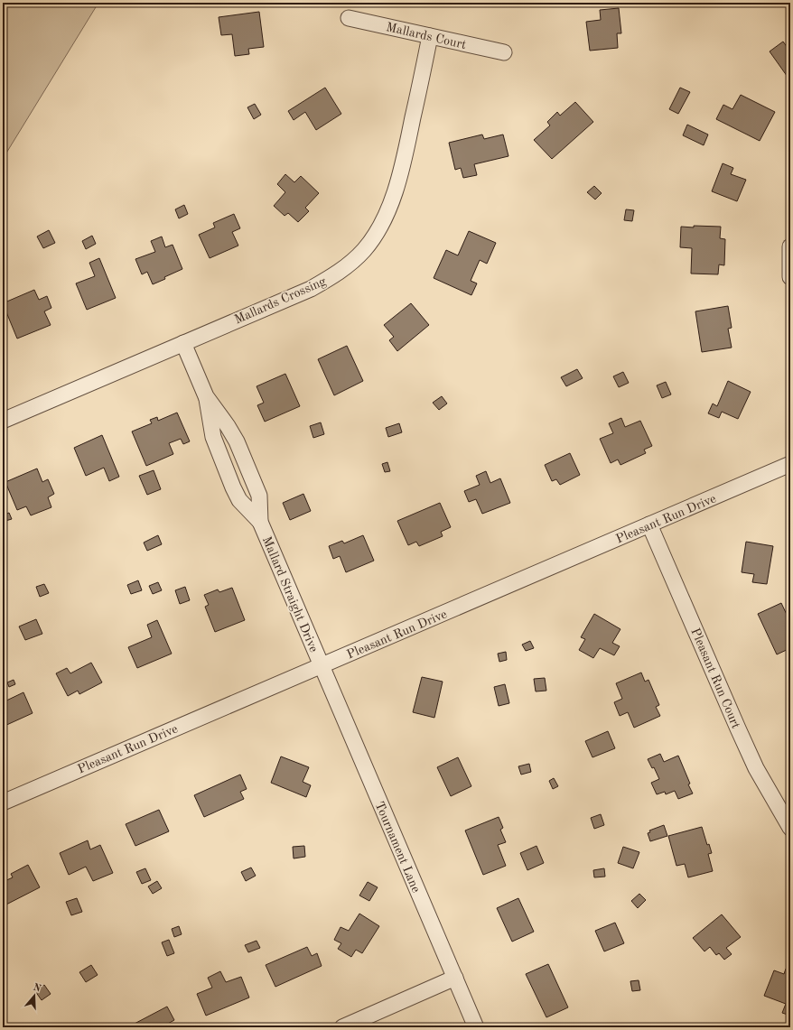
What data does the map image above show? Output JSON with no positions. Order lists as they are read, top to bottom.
{
  "streets": {
    "street": [
      "Mallards Court",
      "Mallards Crossing",
      "Pleasant Run Drive",
      "Mallard Straight Drive",
      "Pleasant Run Court",
      "Tournament Lane"
    ]
  },
  "crossings": [
    ["Mallards Court", "Mallards Crossing"],
    ["Mallards Crossing", "Mallard Straight Drive"],
    ["Pleasant Run Drive", "Mallard Straight Drive"],
    ["Pleasant Run Drive", "Pleasant Run Court"],
    ["Pleasant Run Drive", "Tournament Lane"],
    ["Mallard Straight Drive", "Tournament Lane"]
  ],
  "north": "top"
}
